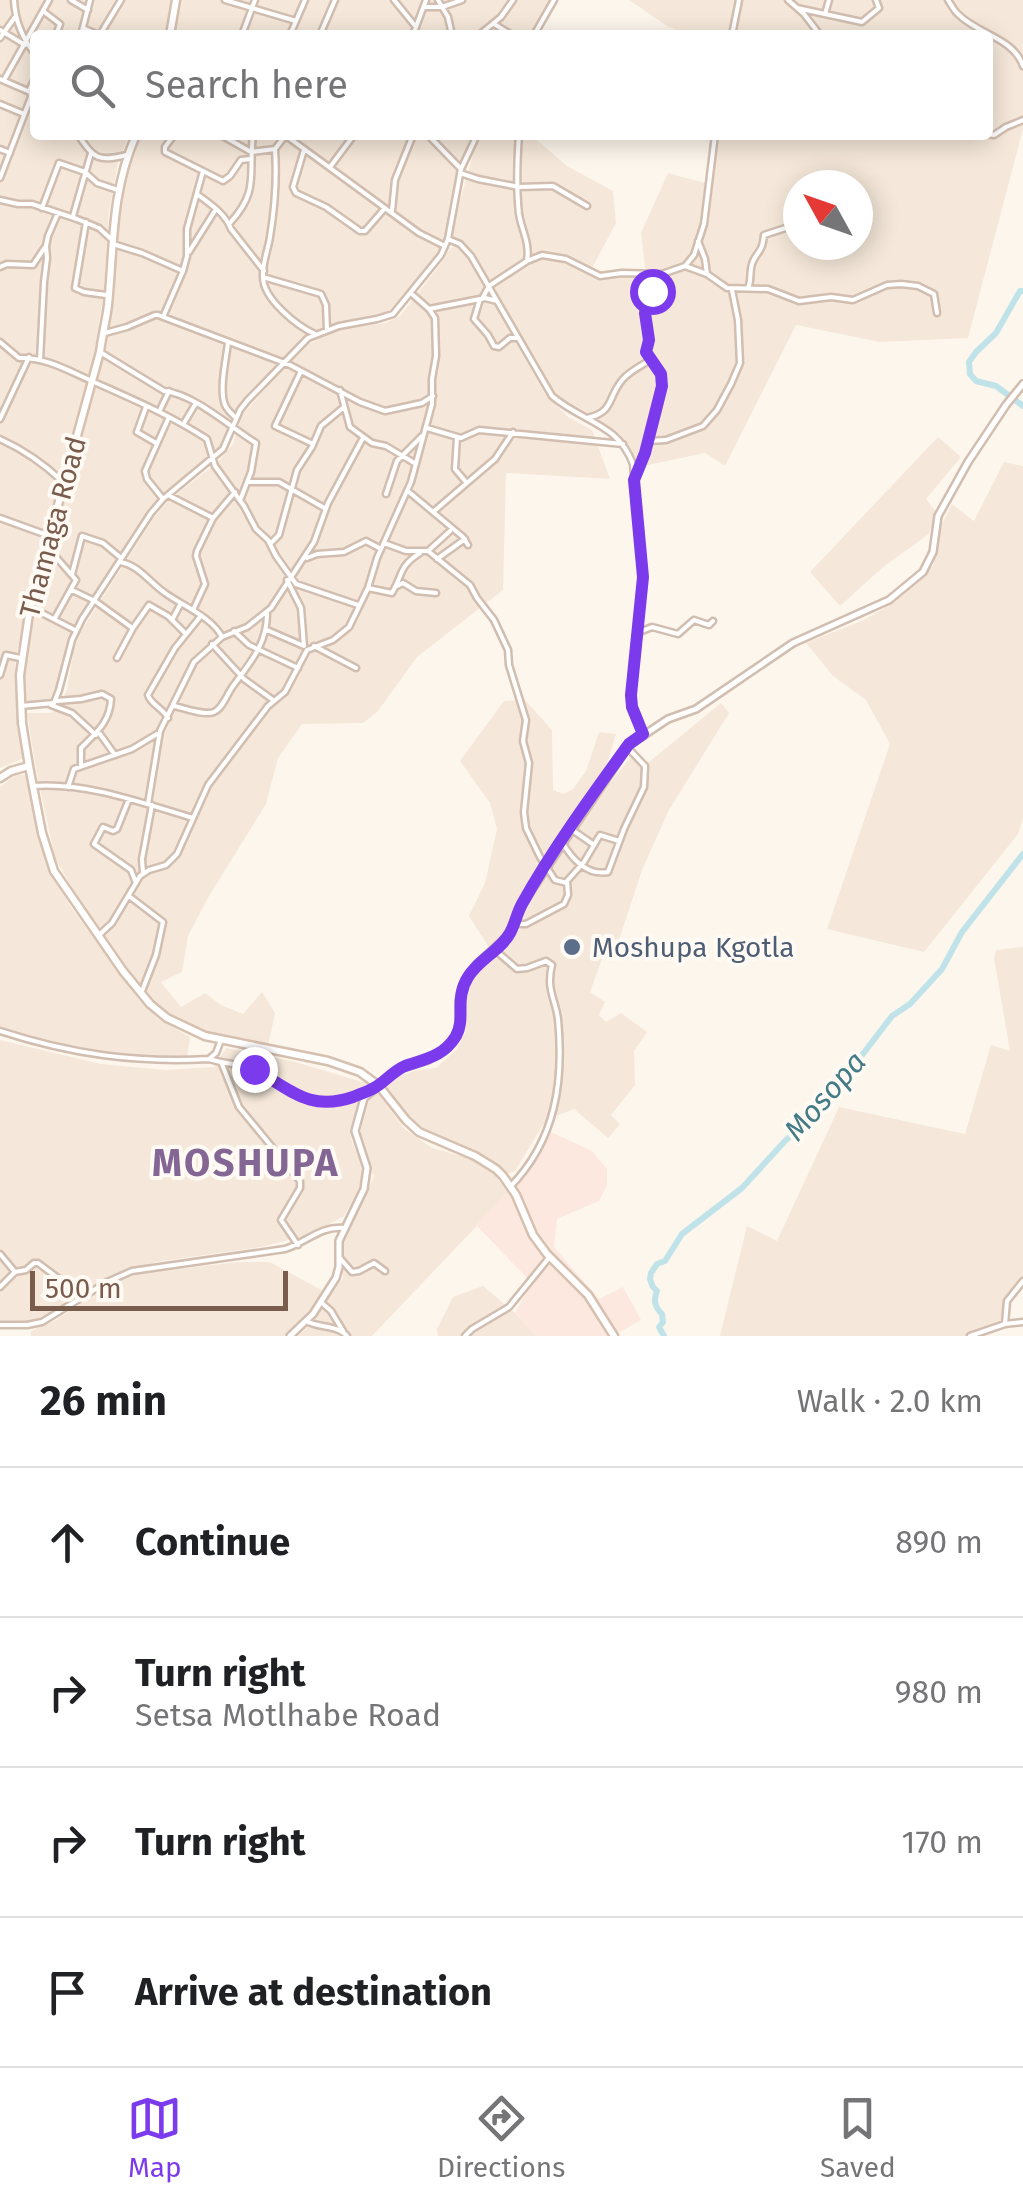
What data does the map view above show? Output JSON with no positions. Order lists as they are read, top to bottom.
{
  "streets": {
    "main road": ["Thamaga Road"]
  },
  "districts": ["MOSHUPA"],
  "water": ["Mosopa"],
  "places": ["Moshupa Kgotla"],
  "scale_bar": "500 m",
  "north": "top left",
  "page": {
    "search": "Search here",
    "scale": "500 m",
    "heading": ["26 min", "Walk · 2.0 km"],
    "list": [
      ["Continue", "890 m"],
      ["Turn right", "Setsa Motlhabe Road", "980 m"],
      ["Turn right", "170 m"],
      "Arrive at destination"
    ],
    "nav": ["Map", "Directions", "Saved"]
  }
}
